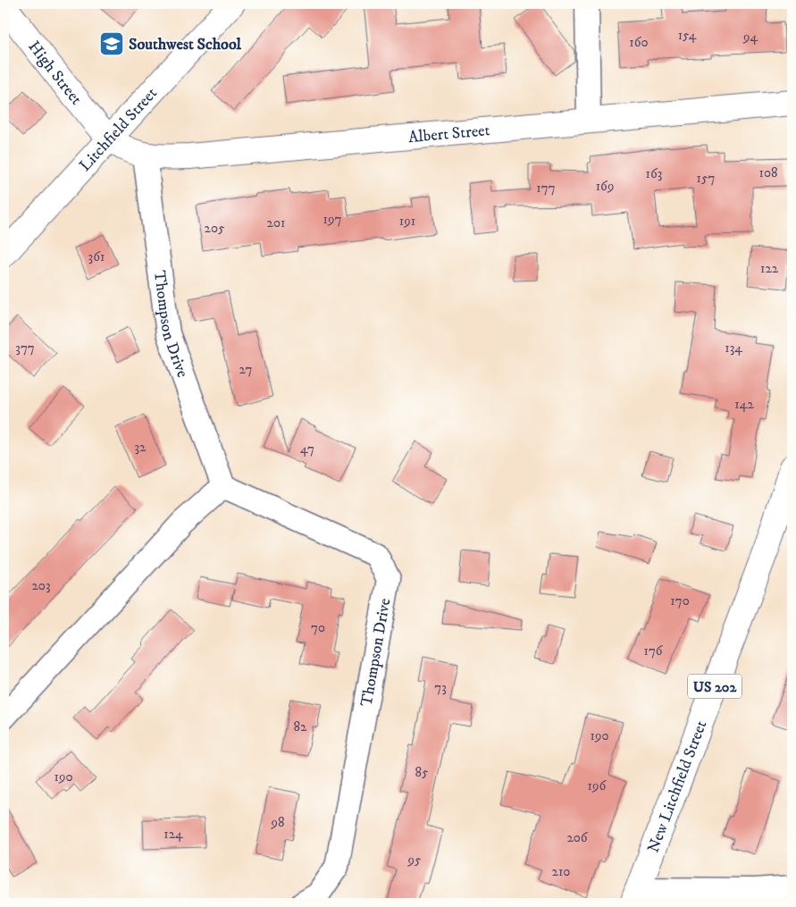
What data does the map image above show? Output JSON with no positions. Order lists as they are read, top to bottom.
{
  "streets": {
    "main road": [
      "High Street",
      "Litchfield Street",
      "Albert Street",
      "US 202",
      "New Litchfield Street"
    ],
    "street": ["Thompson Drive"]
  },
  "crossings": [
    ["High Street", "Litchfield Street"],
    ["High Street", "Albert Street"],
    ["Litchfield Street", "Albert Street"],
    ["Albert Street", "Thompson Drive"]
  ],
  "places": {
    "school or university": ["Southwest School"]
  },
  "house_numbers": [
    "154",
    "94",
    "160",
    "108",
    "163",
    "157",
    "169",
    "177",
    "197",
    "191",
    "201",
    "205",
    "361",
    "122",
    "377",
    "134",
    "27",
    "142",
    "32",
    "47",
    "203",
    "170",
    "70",
    "176",
    "73",
    "82",
    "190",
    "85",
    "190",
    "196",
    "98",
    "124",
    "206",
    "95",
    "210"
  ]
}
